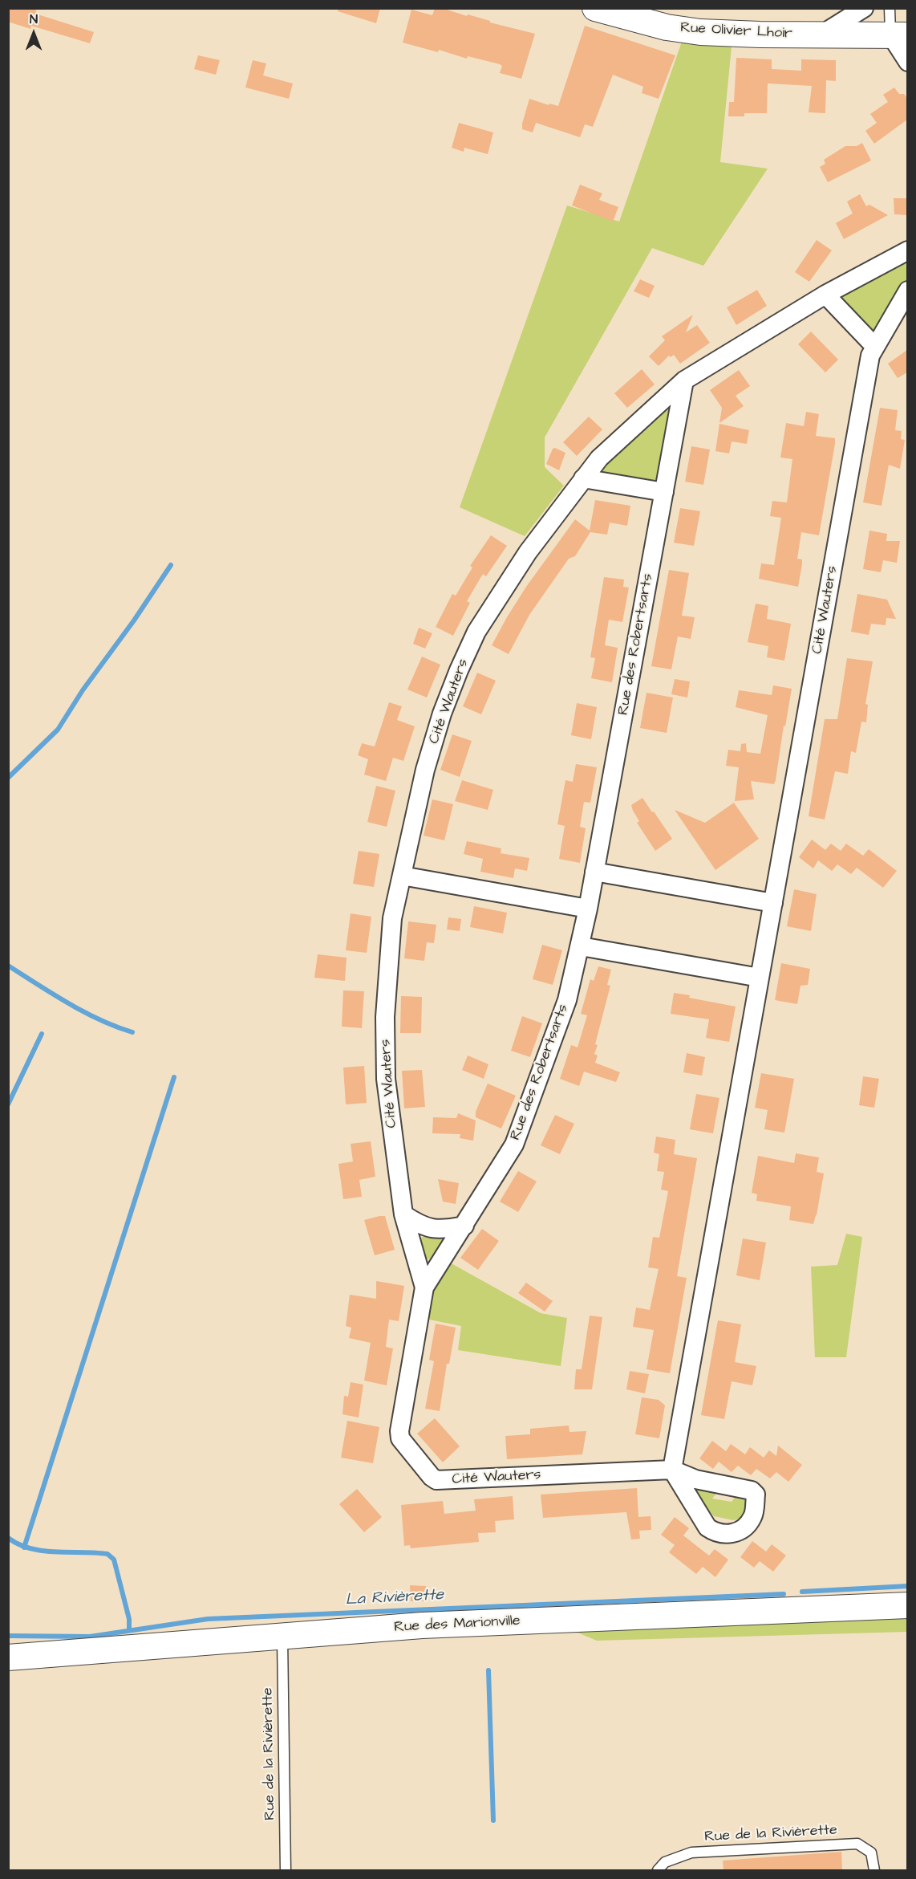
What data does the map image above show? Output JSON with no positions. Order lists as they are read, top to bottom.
{
  "streets": {
    "street": [
      "Rue Olivier Lhoir",
      "Cité Wauters",
      "Rue des Robertsarts",
      "Rue des Marionville"
    ],
    "lane": ["Rue de la Rivièrette"]
  },
  "crossings": [
    ["Cité Wauters", "Rue des Robertsarts"],
    ["Rue des Marionville", "Rue de la Rivièrette"]
  ],
  "water": ["La Rivièrette"],
  "north": "top"
}
